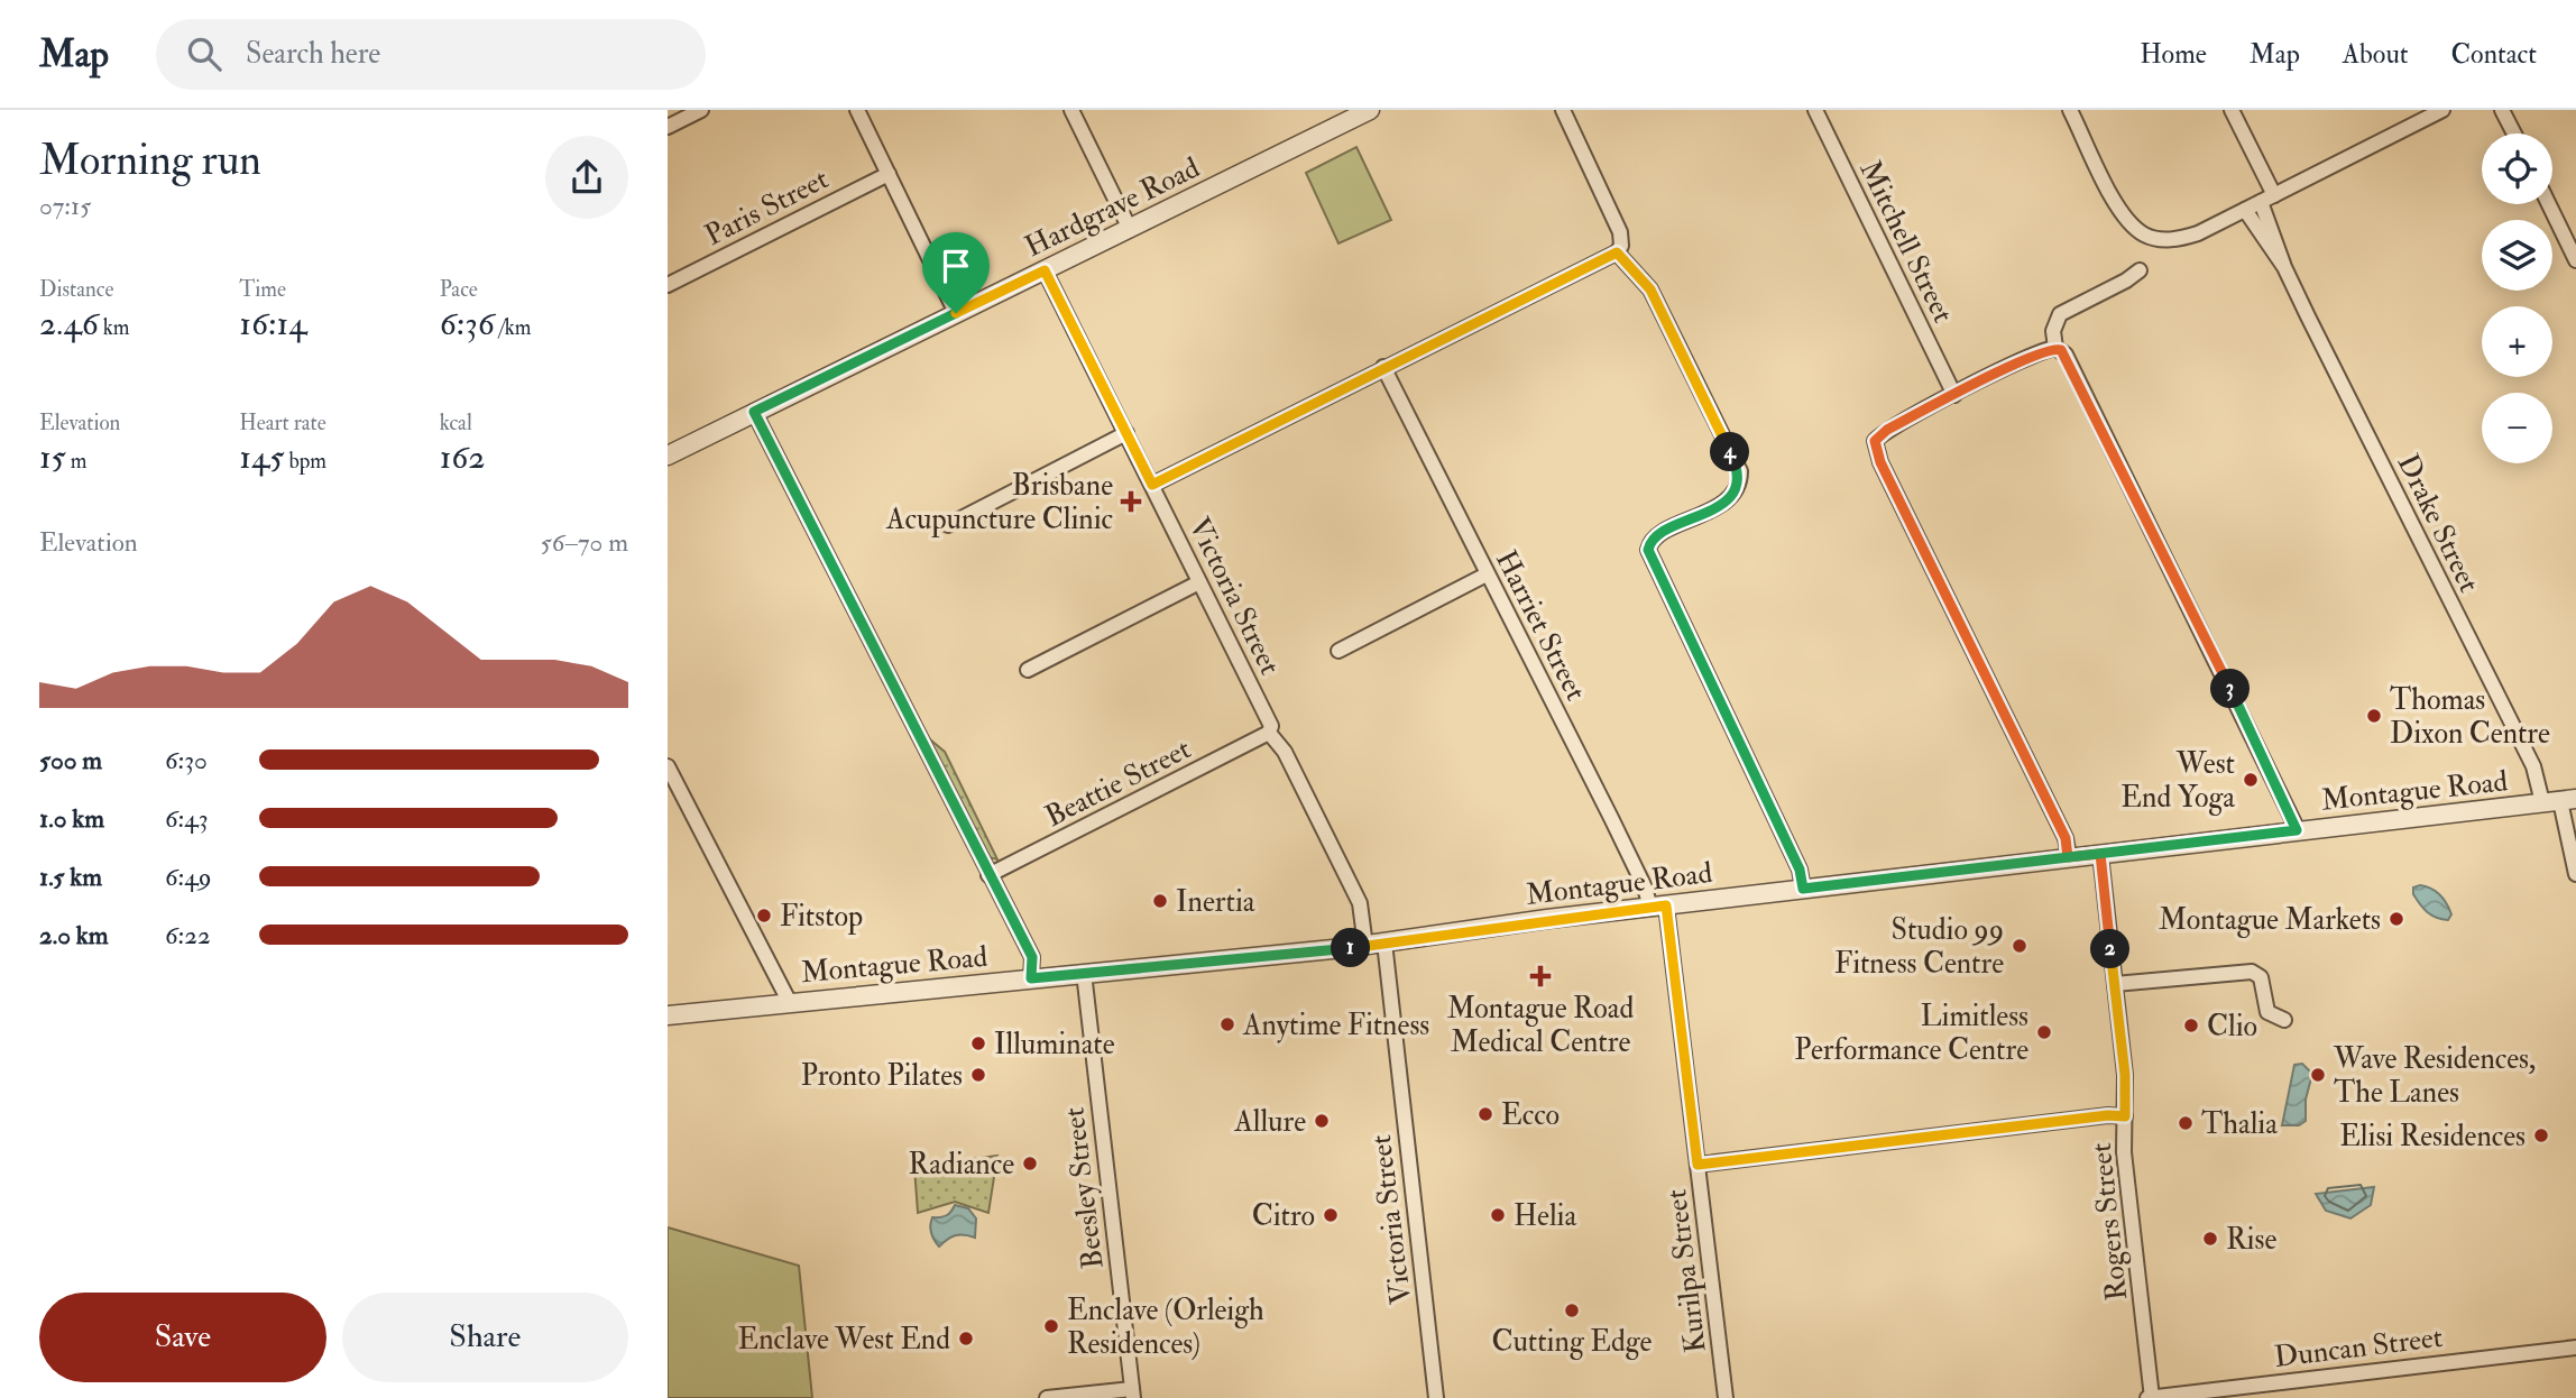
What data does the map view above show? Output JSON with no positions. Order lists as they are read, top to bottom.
{
  "streets": {
    "street": [
      "Paris Street",
      "Hardgrave Road",
      "Mitchell Street",
      "Drake Street",
      "Victoria Street",
      "Harriet Street",
      "Beattie Street",
      "Montague Road",
      "Beesley Street",
      "Rogers Street",
      "Kurilpa Street",
      "Duncan Street"
    ]
  },
  "crossings": [
    ["Hardgrave Road", "Victoria Street"],
    ["Drake Street", "Montague Road"],
    ["Victoria Street", "Beattie Street"],
    ["Victoria Street", "Montague Road"],
    ["Harriet Street", "Montague Road"],
    ["Harriet Street", "Kurilpa Street"],
    ["Montague Road", "Beesley Street"],
    ["Montague Road", "Rogers Street"],
    ["Montague Road", "Kurilpa Street"],
    ["Rogers Street", "Duncan Street"]
  ],
  "places": {
    "health": ["Brisbane Acupuncture Clinic", "Montague Road Medical Centre"],
    "other": [
      "Thomas Dixon Centre",
      "West End Yoga",
      "Inertia",
      "Fitstop",
      "Montague Markets",
      "Studio 99 Fitness Centre",
      "Anytime Fitness",
      "Clio",
      "Limitless Performance Centre",
      "Illuminate",
      "Pronto Pilates",
      "Wave Residences, The Lanes",
      "Ecco",
      "Allure",
      "Thalia",
      "Elisi Residences",
      "Radiance",
      "Citro",
      "Helia",
      "Rise",
      "Cutting Edge",
      "Enclave (Orleigh Residences)",
      "Enclave West End"
    ]
  },
  "page": {
    "header": "Map",
    "search": "Search here",
    "nav": [
      "Home",
      "Map",
      "About",
      "Contact"
    ],
    "heading": ["Morning run", "07:15"],
    "map_buttons": ["+", "−"],
    "stats": [
      ["Distance", "2.46 km"],
      ["Time", "16:14"],
      ["Pace", "6:36 /km"],
      ["Elevation", "15 m"],
      ["Heart rate", "145 bpm"],
      ["kcal", "162"]
    ],
    "pins": [
      "4",
      "3",
      "1",
      "2"
    ],
    "chart": ["Elevation", "56–70 m"],
    "list": [
      {
        "name": "500 m",
        "note": "6:30"
      },
      {
        "name": "1.0 km",
        "note": "6:43"
      },
      {
        "name": "1.5 km",
        "note": "6:49"
      },
      {
        "name": "2.0 km",
        "note": "6:22"
      }
    ],
    "buttons": ["Save", "Share"]
  }
}
